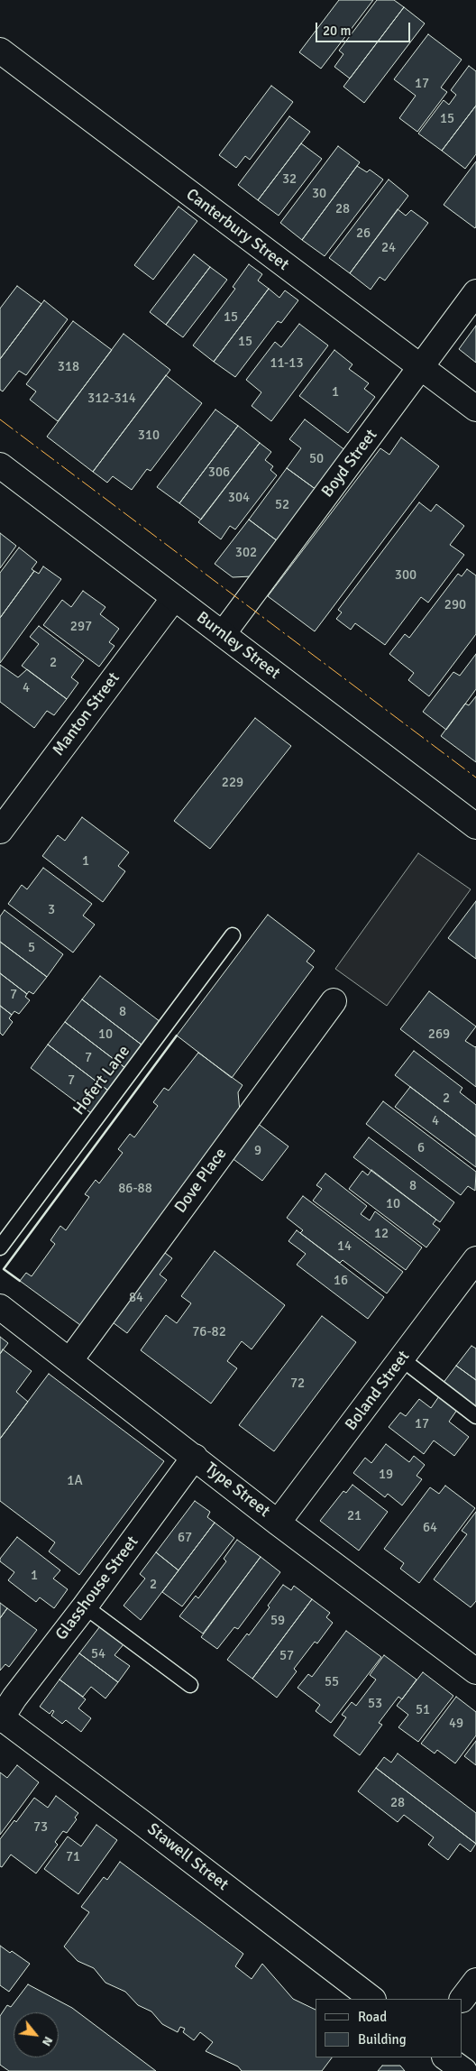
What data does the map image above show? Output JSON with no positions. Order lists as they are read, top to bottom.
{
  "streets": {
    "street": [
      "Canterbury Street",
      "Boyd Street",
      "Burnley Street",
      "Manton Street",
      "Dove Place",
      "Boland Street",
      "Type Street",
      "Glasshouse Street",
      "Stawell Street"
    ],
    "lane": ["Hofert Lane"]
  },
  "crossings": [
    ["Canterbury Street", "Boyd Street"],
    ["Boyd Street", "Burnley Street"],
    ["Burnley Street", "Manton Street"],
    ["Dove Place", "Type Street"],
    ["Boland Street", "Type Street"],
    ["Type Street", "Glasshouse Street"],
    ["Glasshouse Street", "Stawell Street"]
  ],
  "house_numbers": [
    "17",
    "15",
    "32",
    "30",
    "28",
    "26",
    "24",
    "15",
    "15",
    "11-13",
    "318",
    "1",
    "312-314",
    "310",
    "50",
    "306",
    "304",
    "52",
    "302",
    "300",
    "290",
    "297",
    "2",
    "4",
    "229",
    "1",
    "3",
    "5",
    "7",
    "8",
    "10",
    "269",
    "7",
    "7",
    "2",
    "4",
    "6",
    "9",
    "8",
    "86-88",
    "10",
    "12",
    "14",
    "16",
    "84",
    "76-82",
    "72",
    "17",
    "19",
    "1A",
    "21",
    "64",
    "67",
    "1",
    "2",
    "59",
    "54",
    "57",
    "55",
    "53",
    "51",
    "49",
    "28",
    "73",
    "71"
  ],
  "legend": ["Road", "Building"],
  "scale_bar": "20 m",
  "north": "bottom right"
}
